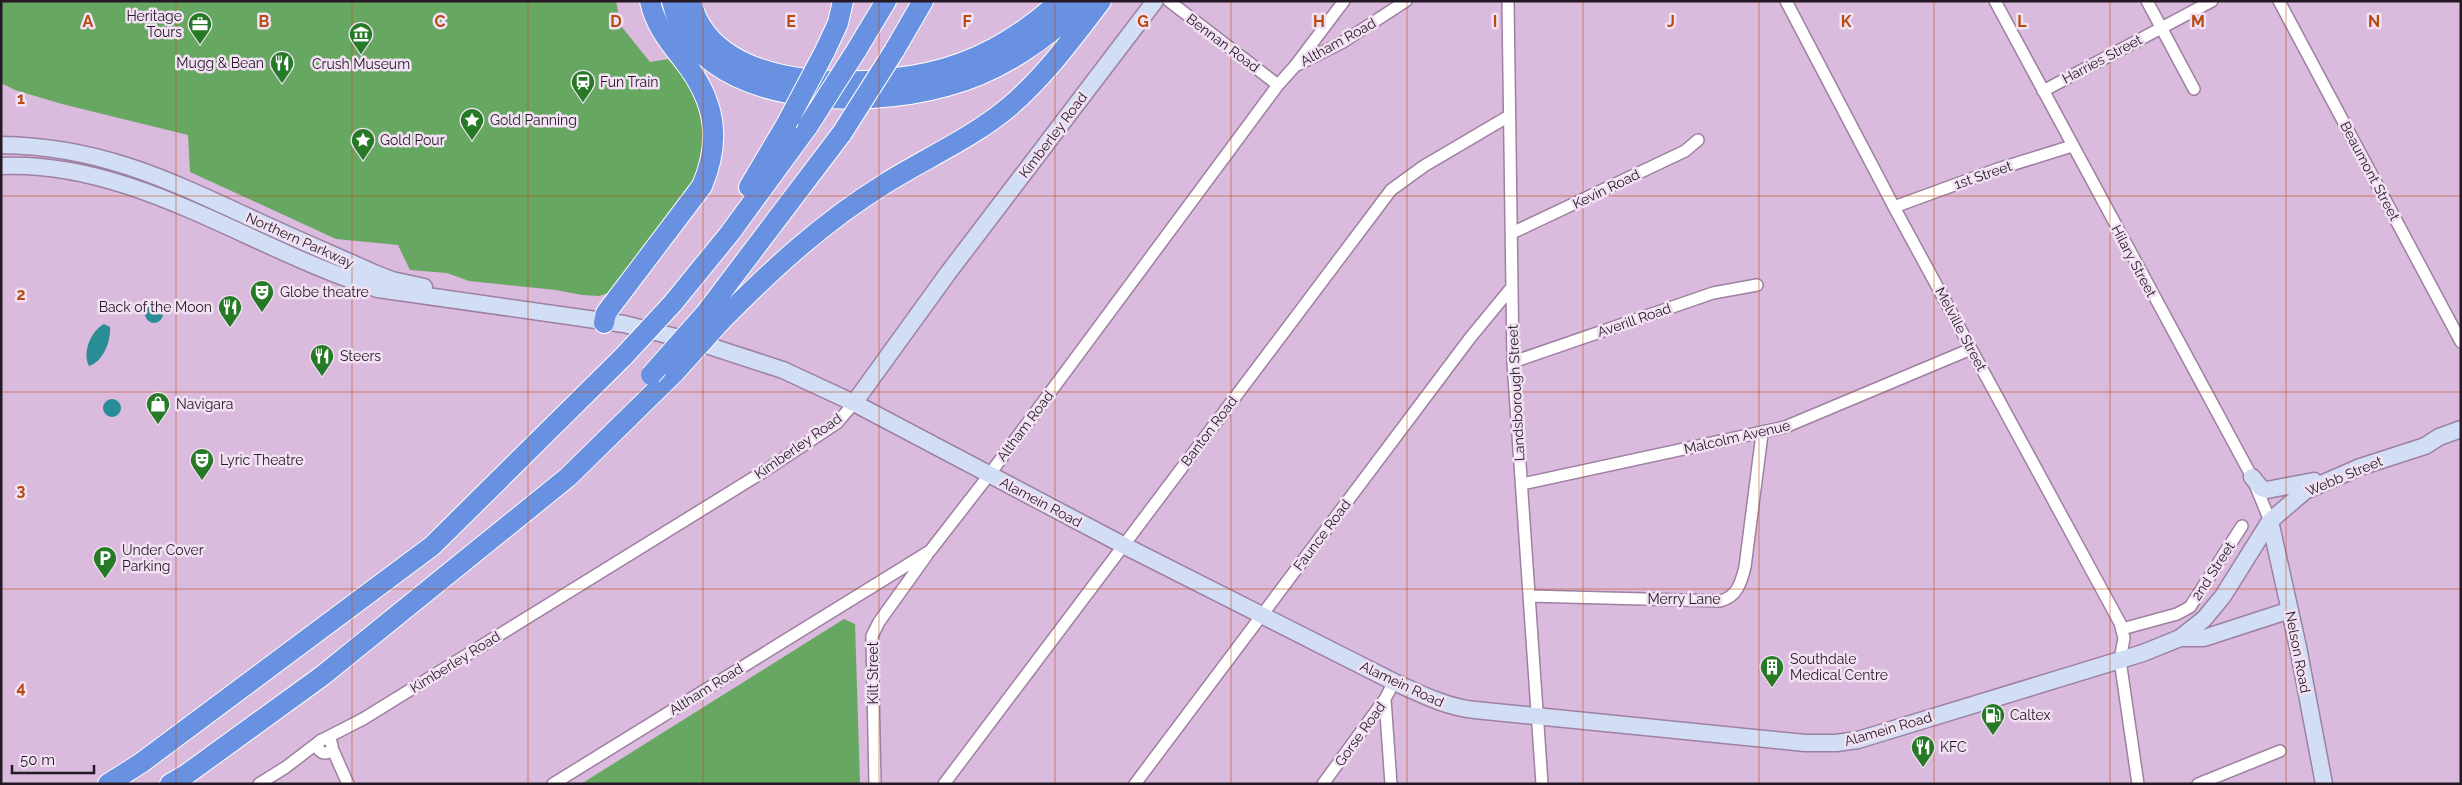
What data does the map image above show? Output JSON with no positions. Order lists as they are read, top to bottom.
{
  "streets": {
    "main road": [
      "Kimberley Road",
      "Northern Parkway",
      "Webb Street",
      "Alamein Road",
      "Nelson Road"
    ],
    "street": [
      "Altham Road",
      "Bennan Road",
      "Harries Street",
      "Beaumont Street",
      "1st Street",
      "Kevin Road",
      "Hilary Street",
      "Averill Road",
      "Melville Street",
      "Landsborough Street",
      "Banton Road",
      "Malcolm Avenue",
      "Faunce Road",
      "2nd Street",
      "Merry Lane",
      "Kilt Street",
      "Gorse Road"
    ]
  },
  "crossings": [
    ["Altham Road", "Bennan Road"],
    ["Altham Road", "Alamein Road"],
    ["Altham Road", "Kilt Street"],
    ["Harries Street", "Hilary Street"],
    ["Kimberley Road", "Alamein Road"],
    ["1st Street", "Hilary Street"],
    ["1st Street", "Melville Street"],
    ["Kevin Road", "Landsborough Street"],
    ["Northern Parkway", "Alamein Road"],
    ["Hilary Street", "Webb Street"],
    ["Hilary Street", "Alamein Road"],
    ["Hilary Street", "Nelson Road"],
    ["Averill Road", "Landsborough Street"],
    ["Melville Street", "Malcolm Avenue"],
    ["Melville Street", "2nd Street"],
    ["Landsborough Street", "Banton Road"],
    ["Landsborough Street", "Malcolm Avenue"],
    ["Landsborough Street", "Alamein Road"],
    ["Landsborough Street", "Faunce Road"],
    ["Landsborough Street", "Merry Lane"],
    ["Banton Road", "Alamein Road"],
    ["Malcolm Avenue", "Merry Lane"],
    ["Webb Street", "Alamein Road"],
    ["Webb Street", "Nelson Road"],
    ["Alamein Road", "Faunce Road"],
    ["Alamein Road", "Nelson Road"],
    ["Alamein Road", "Gorse Road"]
  ],
  "places": {
    "office": ["Heritage Tours"],
    "museum": ["Crush Museum"],
    "restaurant": [
      "Mugg & Bean",
      "Back of the Moon",
      "Steers",
      "KFC"
    ],
    "station": ["Fun Train"],
    "place": ["Gold Panning", "Gold Pour"],
    "theatre": ["Globe theatre", "Lyric Theatre"],
    "shop": ["Navigara"],
    "parking": ["Under Cover Parking"],
    "building": ["Southdale Medical Centre"],
    "fuel station": ["Caltex"]
  },
  "scale_bar": "50 m",
  "grid": {
    "columns": [
      "A",
      "B",
      "C",
      "D",
      "E",
      "F",
      "G",
      "H",
      "I",
      "J",
      "K",
      "L",
      "M",
      "N"
    ],
    "rows": [
      "1",
      "2",
      "3",
      "4"
    ]
  }
}
